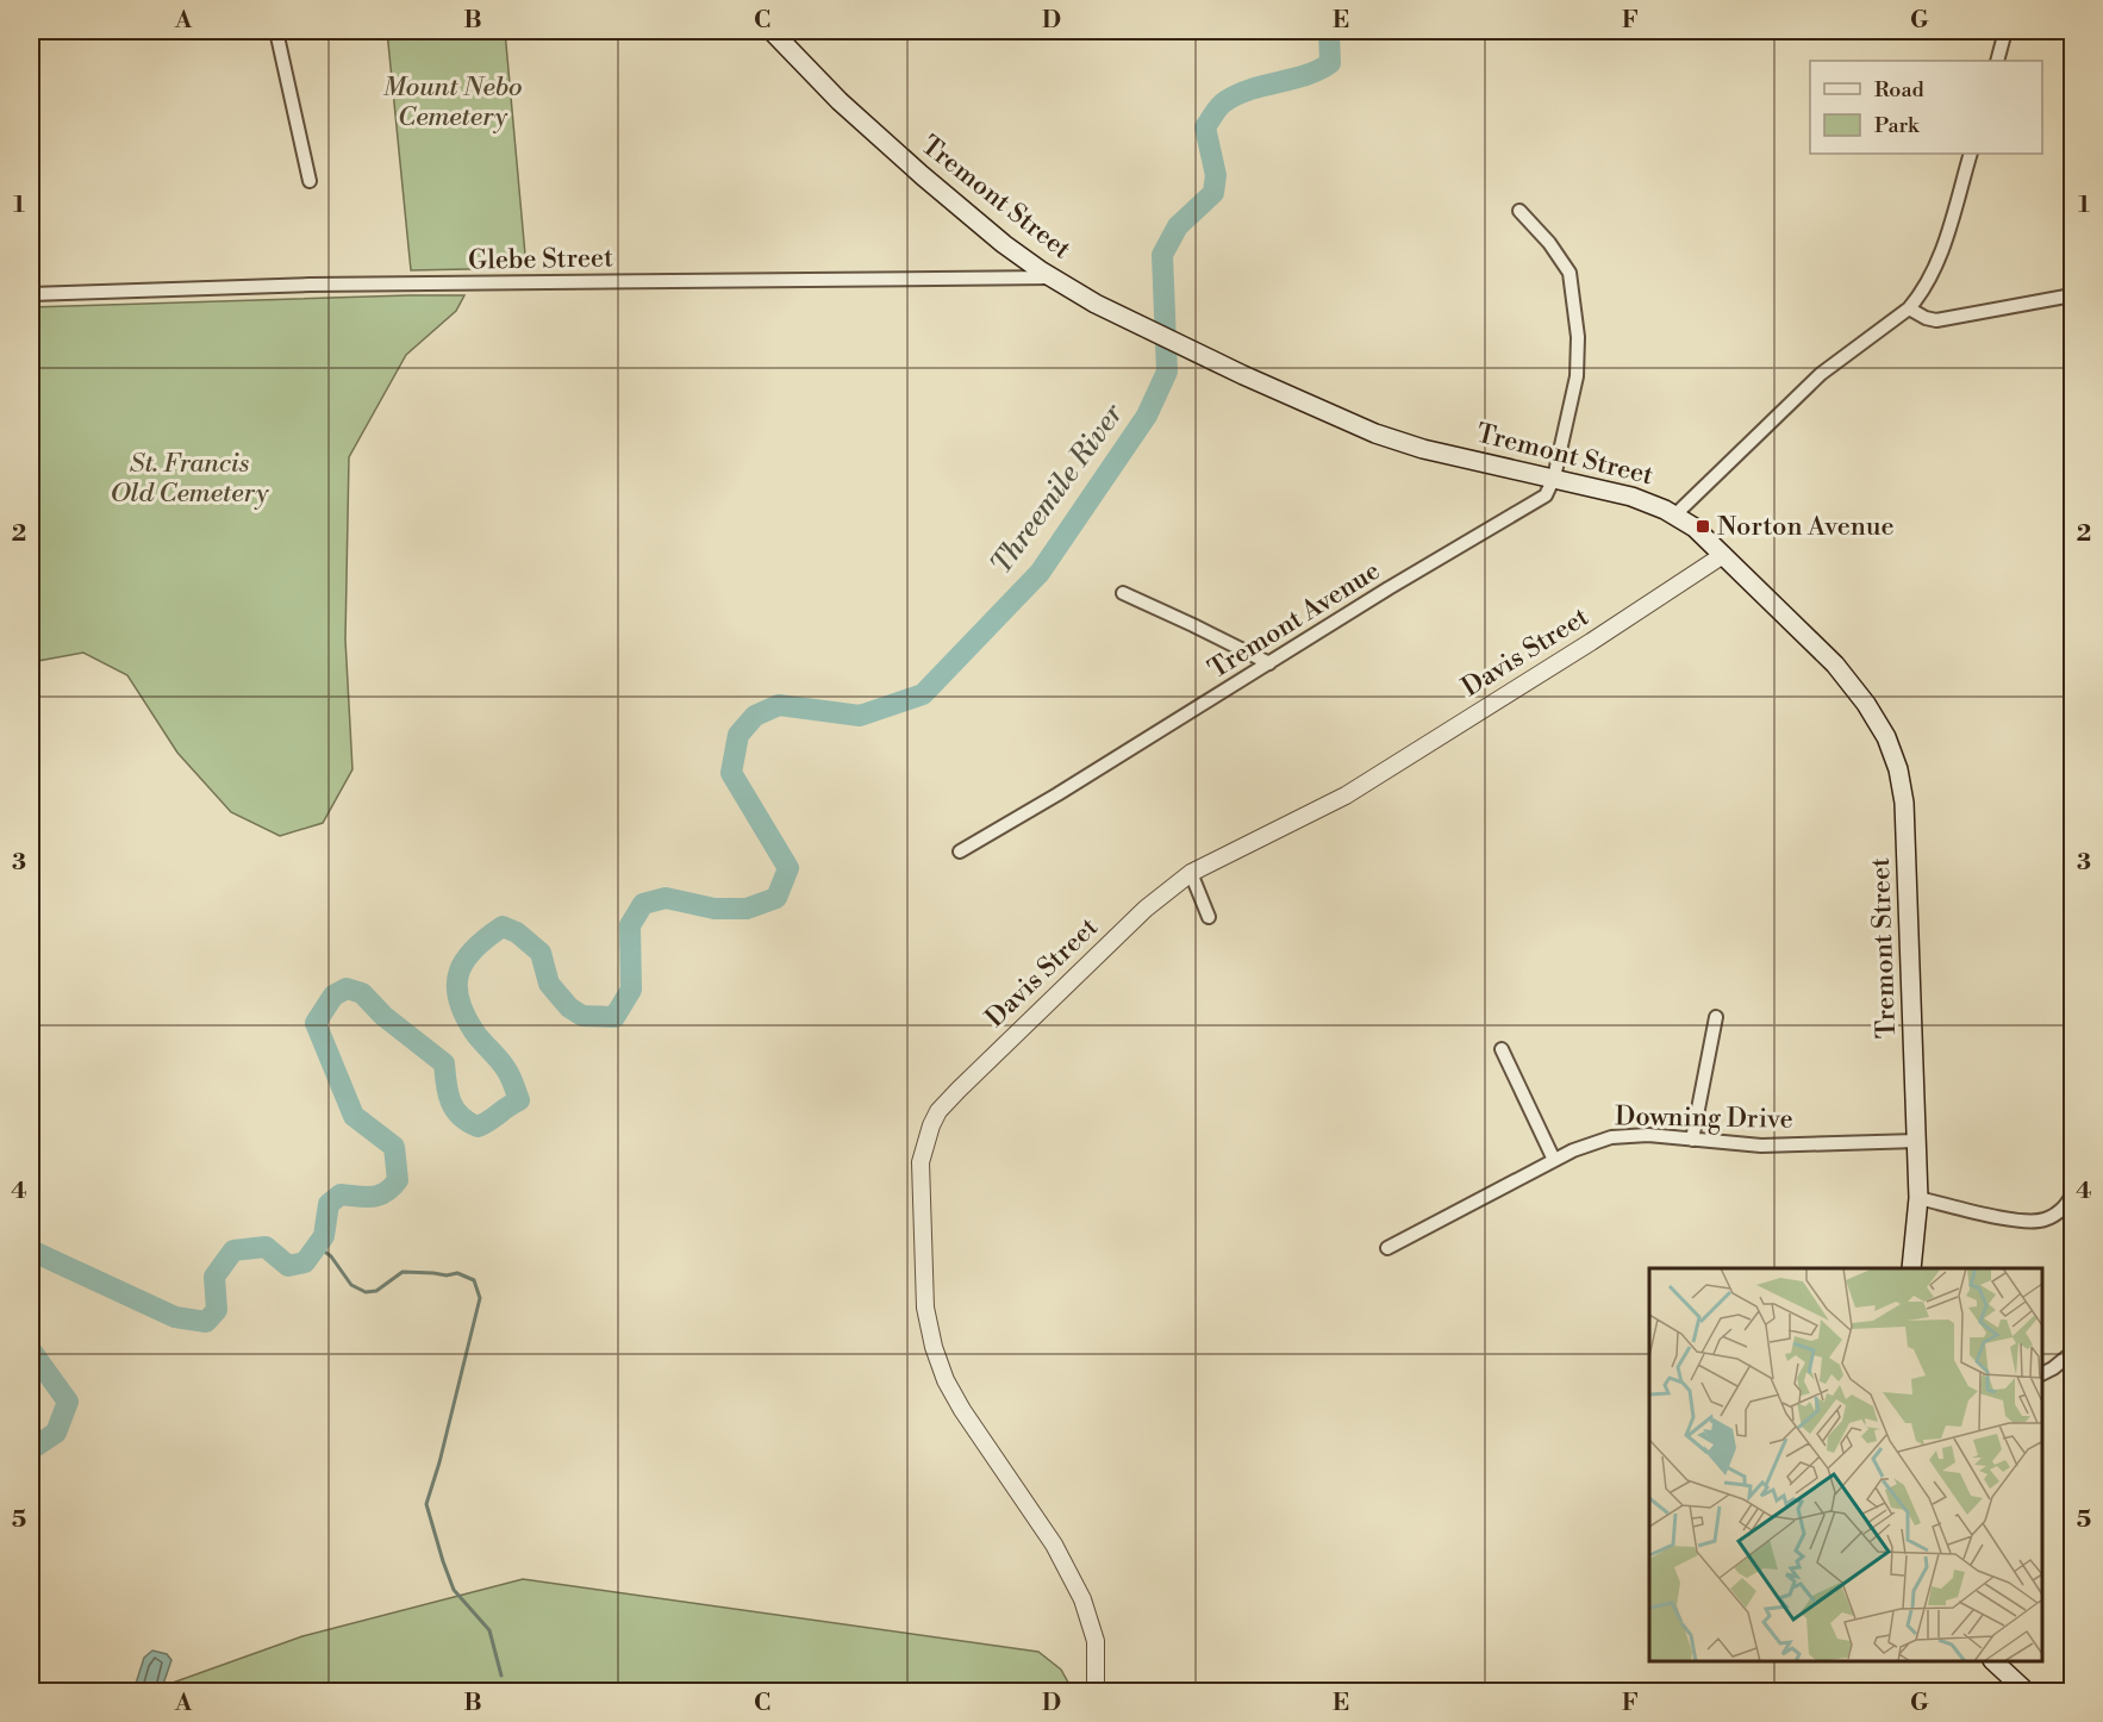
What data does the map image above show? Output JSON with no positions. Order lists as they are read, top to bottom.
{
  "streets": {
    "main road": ["Tremont Street"],
    "street": [
      "Glebe Street",
      "Tremont Avenue",
      "Davis Street",
      "Downing Drive"
    ]
  },
  "crossings": [
    ["Tremont Street", "Glebe Street"],
    ["Tremont Street", "Tremont Avenue"],
    ["Tremont Street", "Davis Street"],
    ["Tremont Street", "Downing Drive"]
  ],
  "water": ["Threemile River"],
  "parks": ["Mount Nebo Cemetery", "St. Francis Old Cemetery"],
  "places": {
    "transit": ["Norton Avenue"]
  },
  "legend": ["Road", "Park"],
  "grid": {
    "columns": [
      "A",
      "B",
      "C",
      "D",
      "E",
      "F",
      "G"
    ],
    "rows": [
      "1",
      "2",
      "3",
      "4",
      "5"
    ]
  }
}
